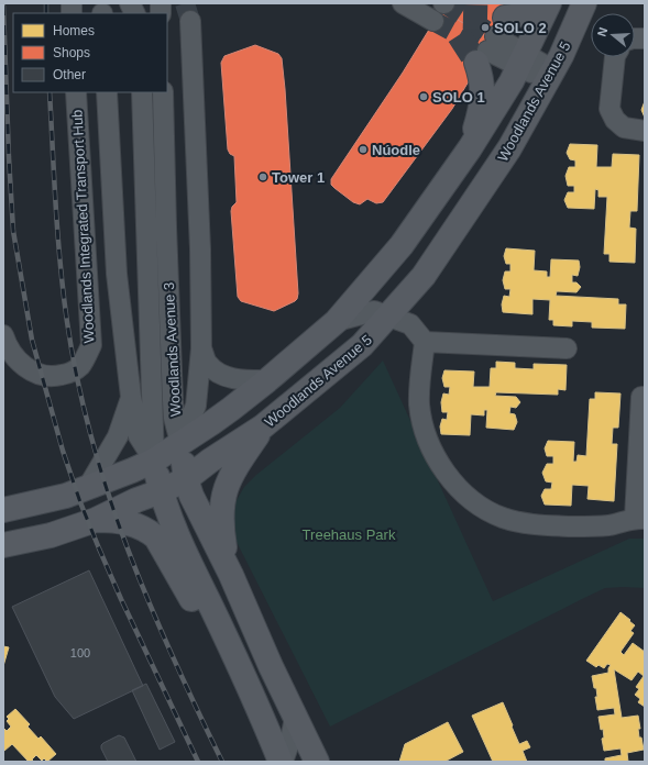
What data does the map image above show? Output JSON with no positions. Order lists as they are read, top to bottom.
{
  "streets": {
    "main road": ["Woodlands Avenue 5", "Woodlands Avenue 3"],
    "street": ["Woodlands Integrated Transport Hub"]
  },
  "crossings": [
    ["Woodlands Avenue 5", "Woodlands Avenue 3"]
  ],
  "parks": ["Treehaus Park"],
  "places": [
    "SOLO 2",
    "SOLO 1",
    "Núodle",
    "Tower 1"
  ],
  "house_numbers": ["100"],
  "legend": ["Homes", "Shops", "Other"],
  "north": "left"
}
